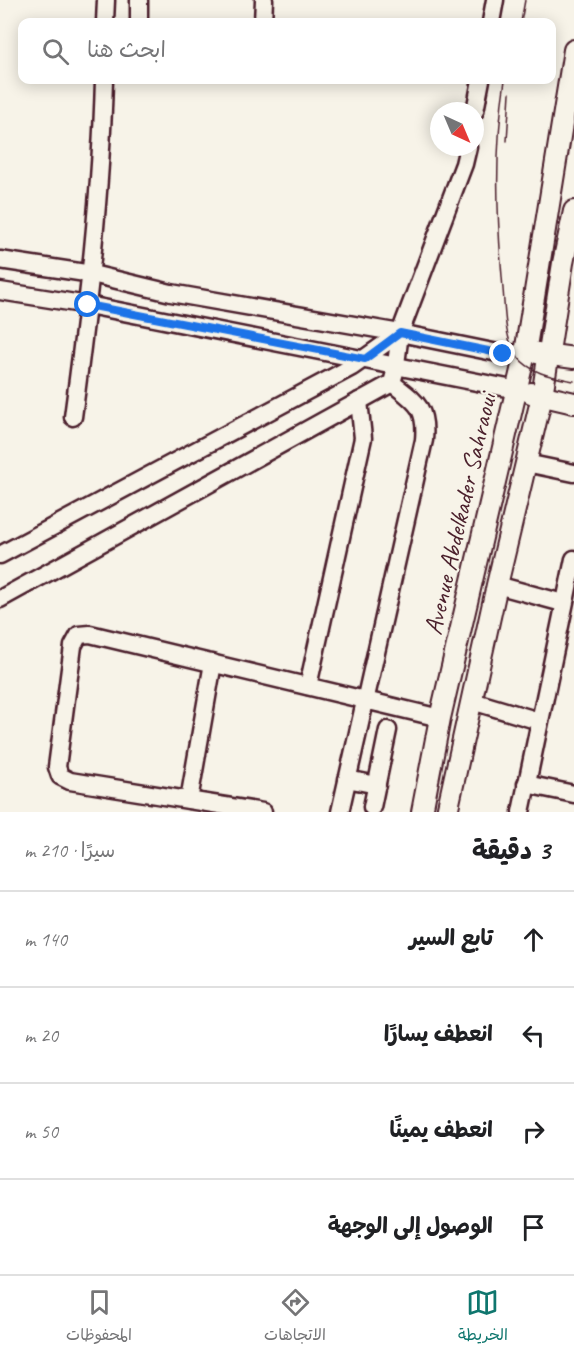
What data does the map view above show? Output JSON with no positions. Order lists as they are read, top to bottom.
{
  "streets": {
    "main road": ["Avenue Abdelkader Sahraoui"]
  },
  "north": "bottom right",
  "page": {
    "search": "ابحث هنا",
    "heading": ["3 دقيقة", "سيرًا · 210 m"],
    "list": [
      ["تابع السير", "140 m"],
      ["انعطف يسارًا", "20 m"],
      ["انعطف يمينًا", "50 m"],
      "الوصول إلى الوجهة"
    ],
    "nav": ["الخريطة", "الاتجاهات", "المحفوظات"]
  }
}
